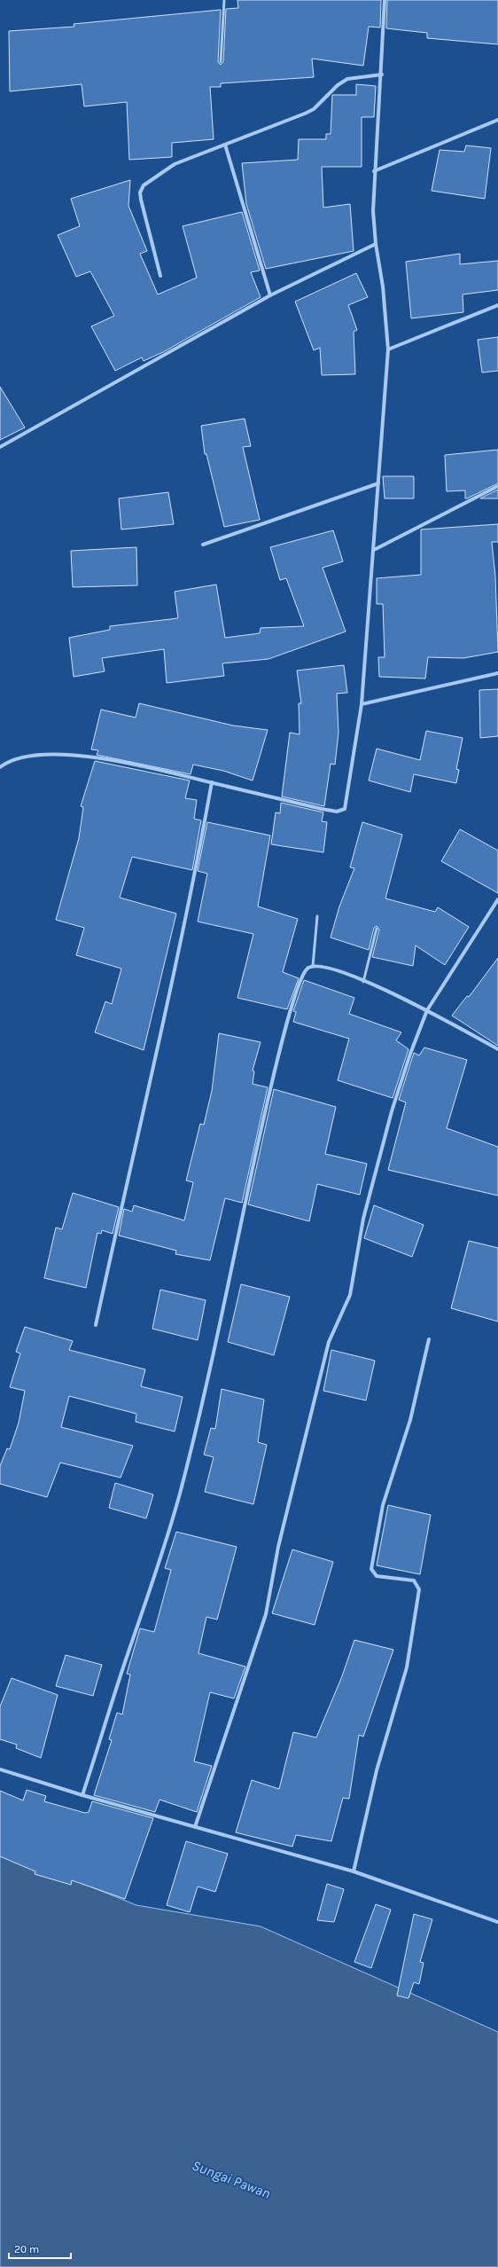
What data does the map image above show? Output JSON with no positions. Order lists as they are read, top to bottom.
{
  "water": ["Sungai Pawan"],
  "scale_bar": "20 m"
}
